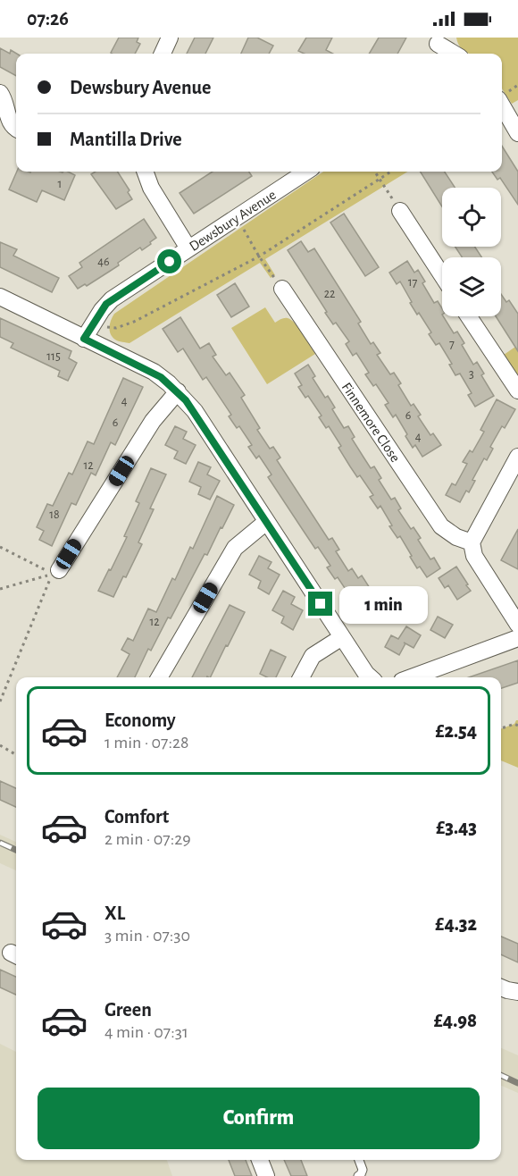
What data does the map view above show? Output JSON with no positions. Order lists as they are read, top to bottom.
{
  "streets": {
    "street": ["Dewsbury Avenue", "Finnemore Close"]
  },
  "house_numbers": [
    "1",
    "46",
    "17",
    "22",
    "7",
    "115",
    "3",
    "4",
    "6",
    "6",
    "4",
    "12",
    "18",
    "12"
  ],
  "page": {
    "status": "07:26",
    "banner": ["Dewsbury Avenue", "Mantilla Drive"],
    "bubble": "1 min",
    "list": [
      {
        "name": "Economy",
        "note": "1 min · 07:28",
        "value": "£2.54"
      },
      {
        "name": "Comfort",
        "note": "2 min · 07:29",
        "value": "£3.43"
      },
      {
        "name": "XL",
        "note": "3 min · 07:30",
        "value": "£4.32"
      },
      {
        "name": "Green",
        "note": "4 min · 07:31",
        "value": "£4.98"
      }
    ],
    "buttons": "Confirm"
  }
}
